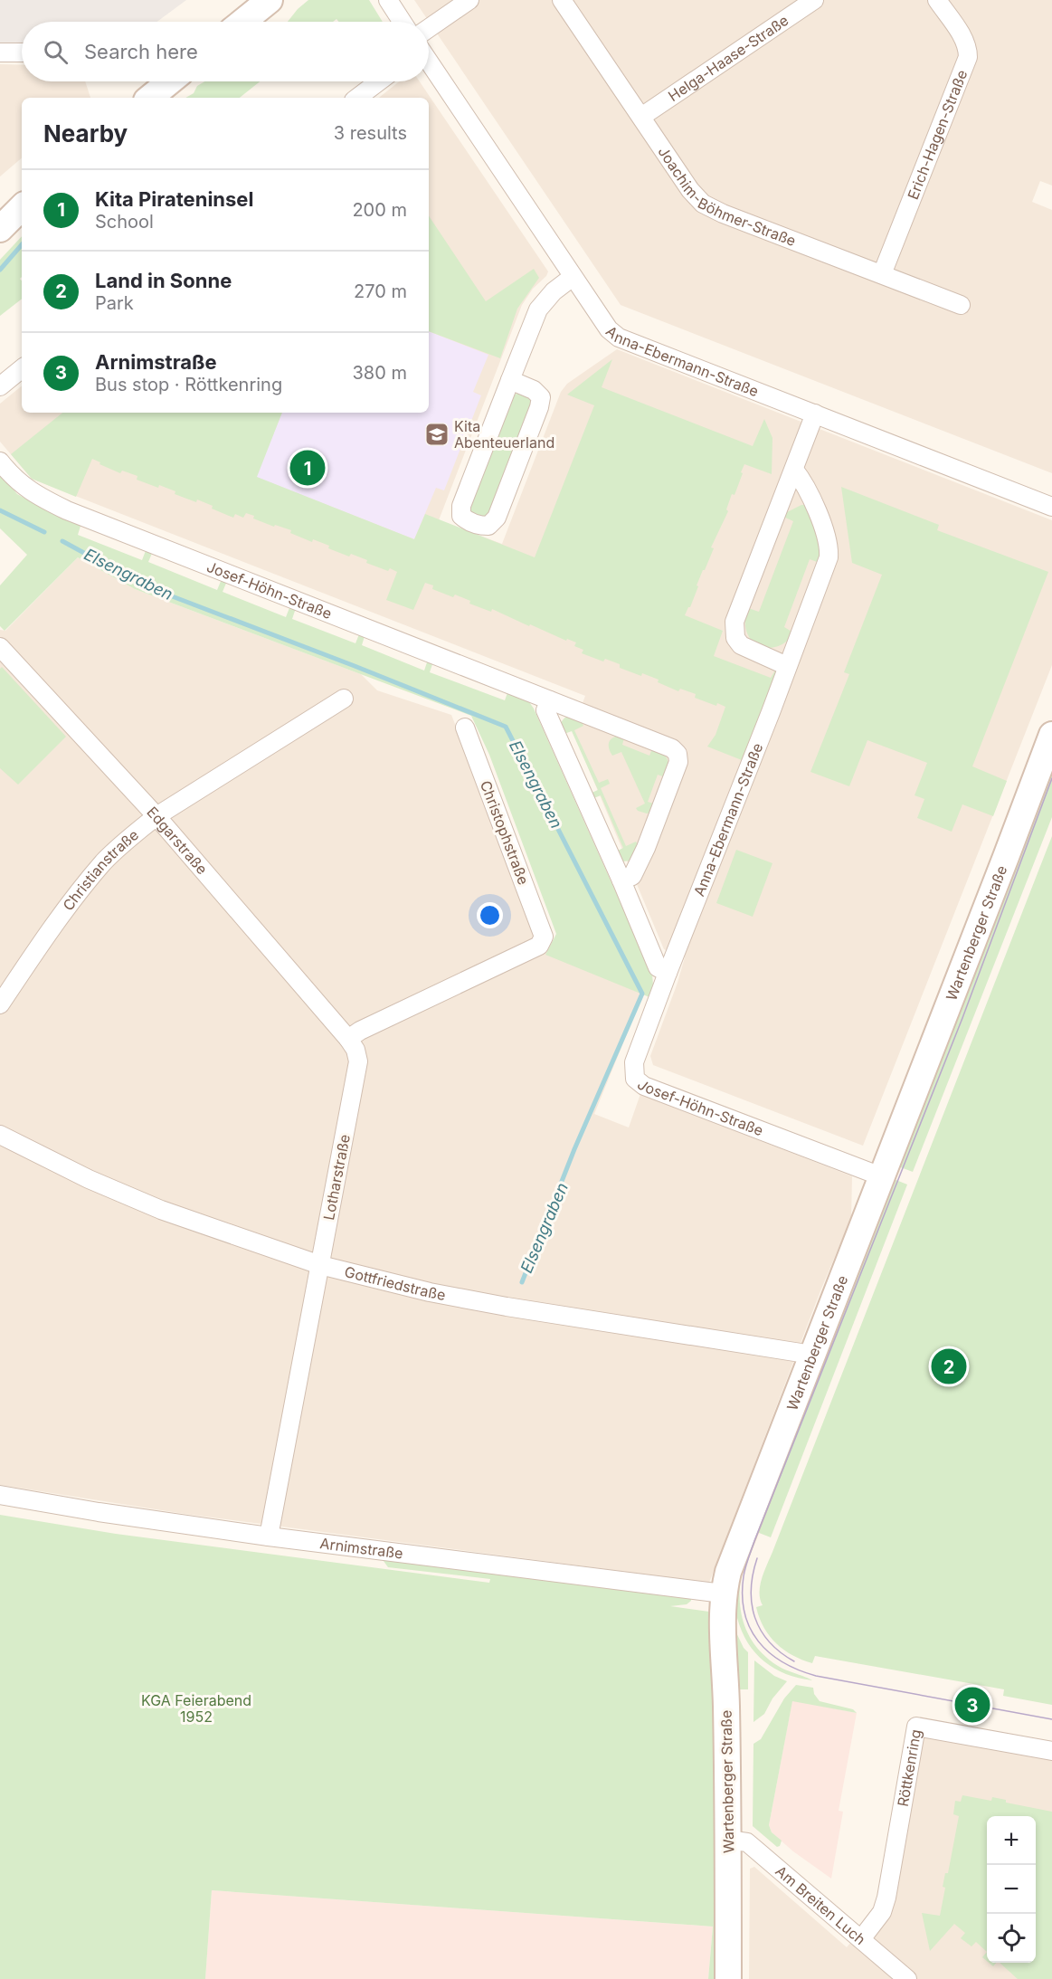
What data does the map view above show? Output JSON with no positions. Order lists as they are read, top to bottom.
{
  "streets": {
    "street": [
      "Helga-Haase-Straße",
      "Erich-Hagen-Straße",
      "Joachim-Böhmer-Straße",
      "Anna-Ebermann-Straße",
      "Josef-Höhn-Straße",
      "Christophstraße",
      "Edgarstraße",
      "Christianstraße",
      "Wartenberger Straße",
      "Lotharstraße",
      "Gottfriedstraße",
      "Arnimstraße",
      "Röttkenring",
      "Am Breiten Luch"
    ]
  },
  "crossings": [
    ["Helga-Haase-Straße", "Joachim-Böhmer-Straße"],
    ["Erich-Hagen-Straße", "Joachim-Böhmer-Straße"],
    ["Anna-Ebermann-Straße", "Josef-Höhn-Straße"],
    ["Josef-Höhn-Straße", "Wartenberger Straße"],
    ["Christophstraße", "Edgarstraße"],
    ["Christophstraße", "Lotharstraße"],
    ["Edgarstraße", "Christianstraße"],
    ["Edgarstraße", "Lotharstraße"],
    ["Wartenberger Straße", "Gottfriedstraße"],
    ["Wartenberger Straße", "Arnimstraße"],
    ["Wartenberger Straße", "Am Breiten Luch"],
    ["Lotharstraße", "Gottfriedstraße"],
    ["Lotharstraße", "Arnimstraße"],
    ["Röttkenring", "Am Breiten Luch"]
  ],
  "water": ["Elsengraben"],
  "parks": ["KGA Feierabend 1952"],
  "places": {
    "school or university": ["Kita Abenteuerland"]
  },
  "page": {
    "search": "Search here",
    "heading": ["Nearby", "3 results"],
    "list": [
      {
        "mark": "1",
        "name": "Kita Pirateninsel",
        "note": "School",
        "value": "200 m"
      },
      {
        "mark": "2",
        "name": "Land in Sonne",
        "note": "Park",
        "value": "270 m"
      },
      {
        "mark": "3",
        "name": "Arnimstraße",
        "note": "Bus stop · Röttkenring",
        "value": "380 m"
      }
    ],
    "pins": ["1", "2", "3"],
    "map_buttons": ["+", "−"]
  }
}
